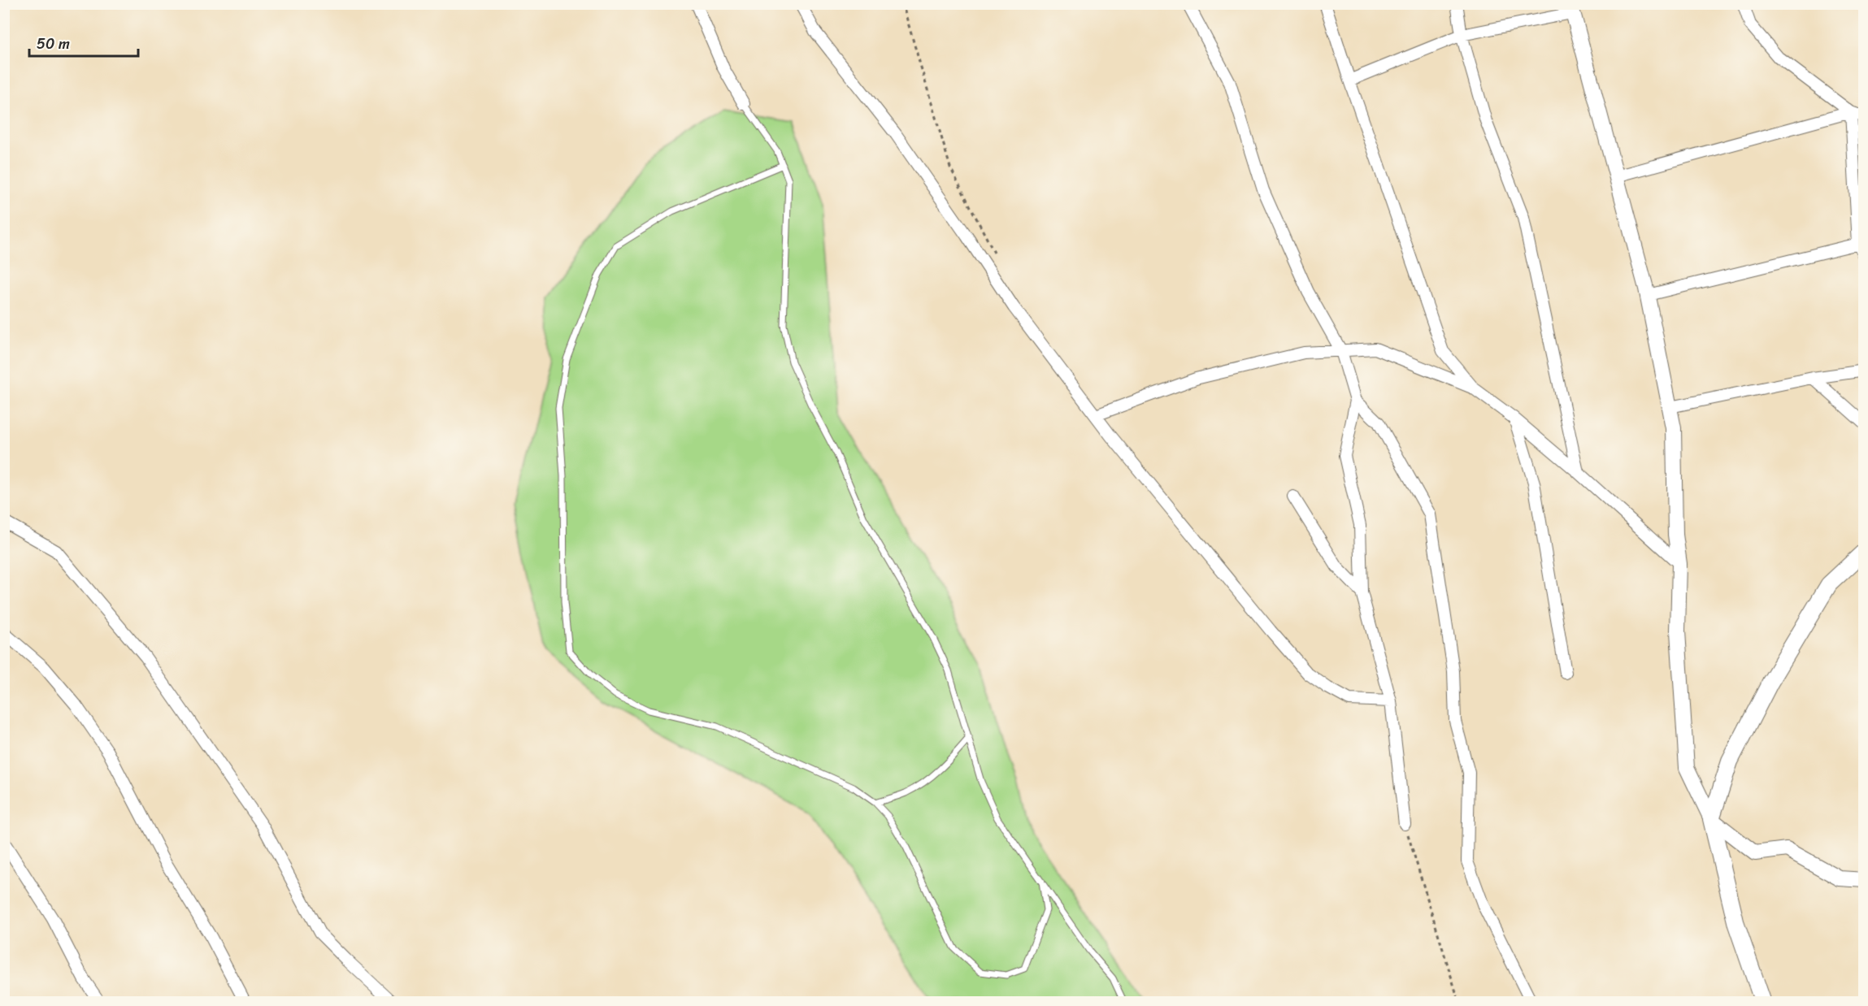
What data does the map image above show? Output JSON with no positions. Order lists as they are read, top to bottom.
{
  "scale_bar": "50 m"
}
